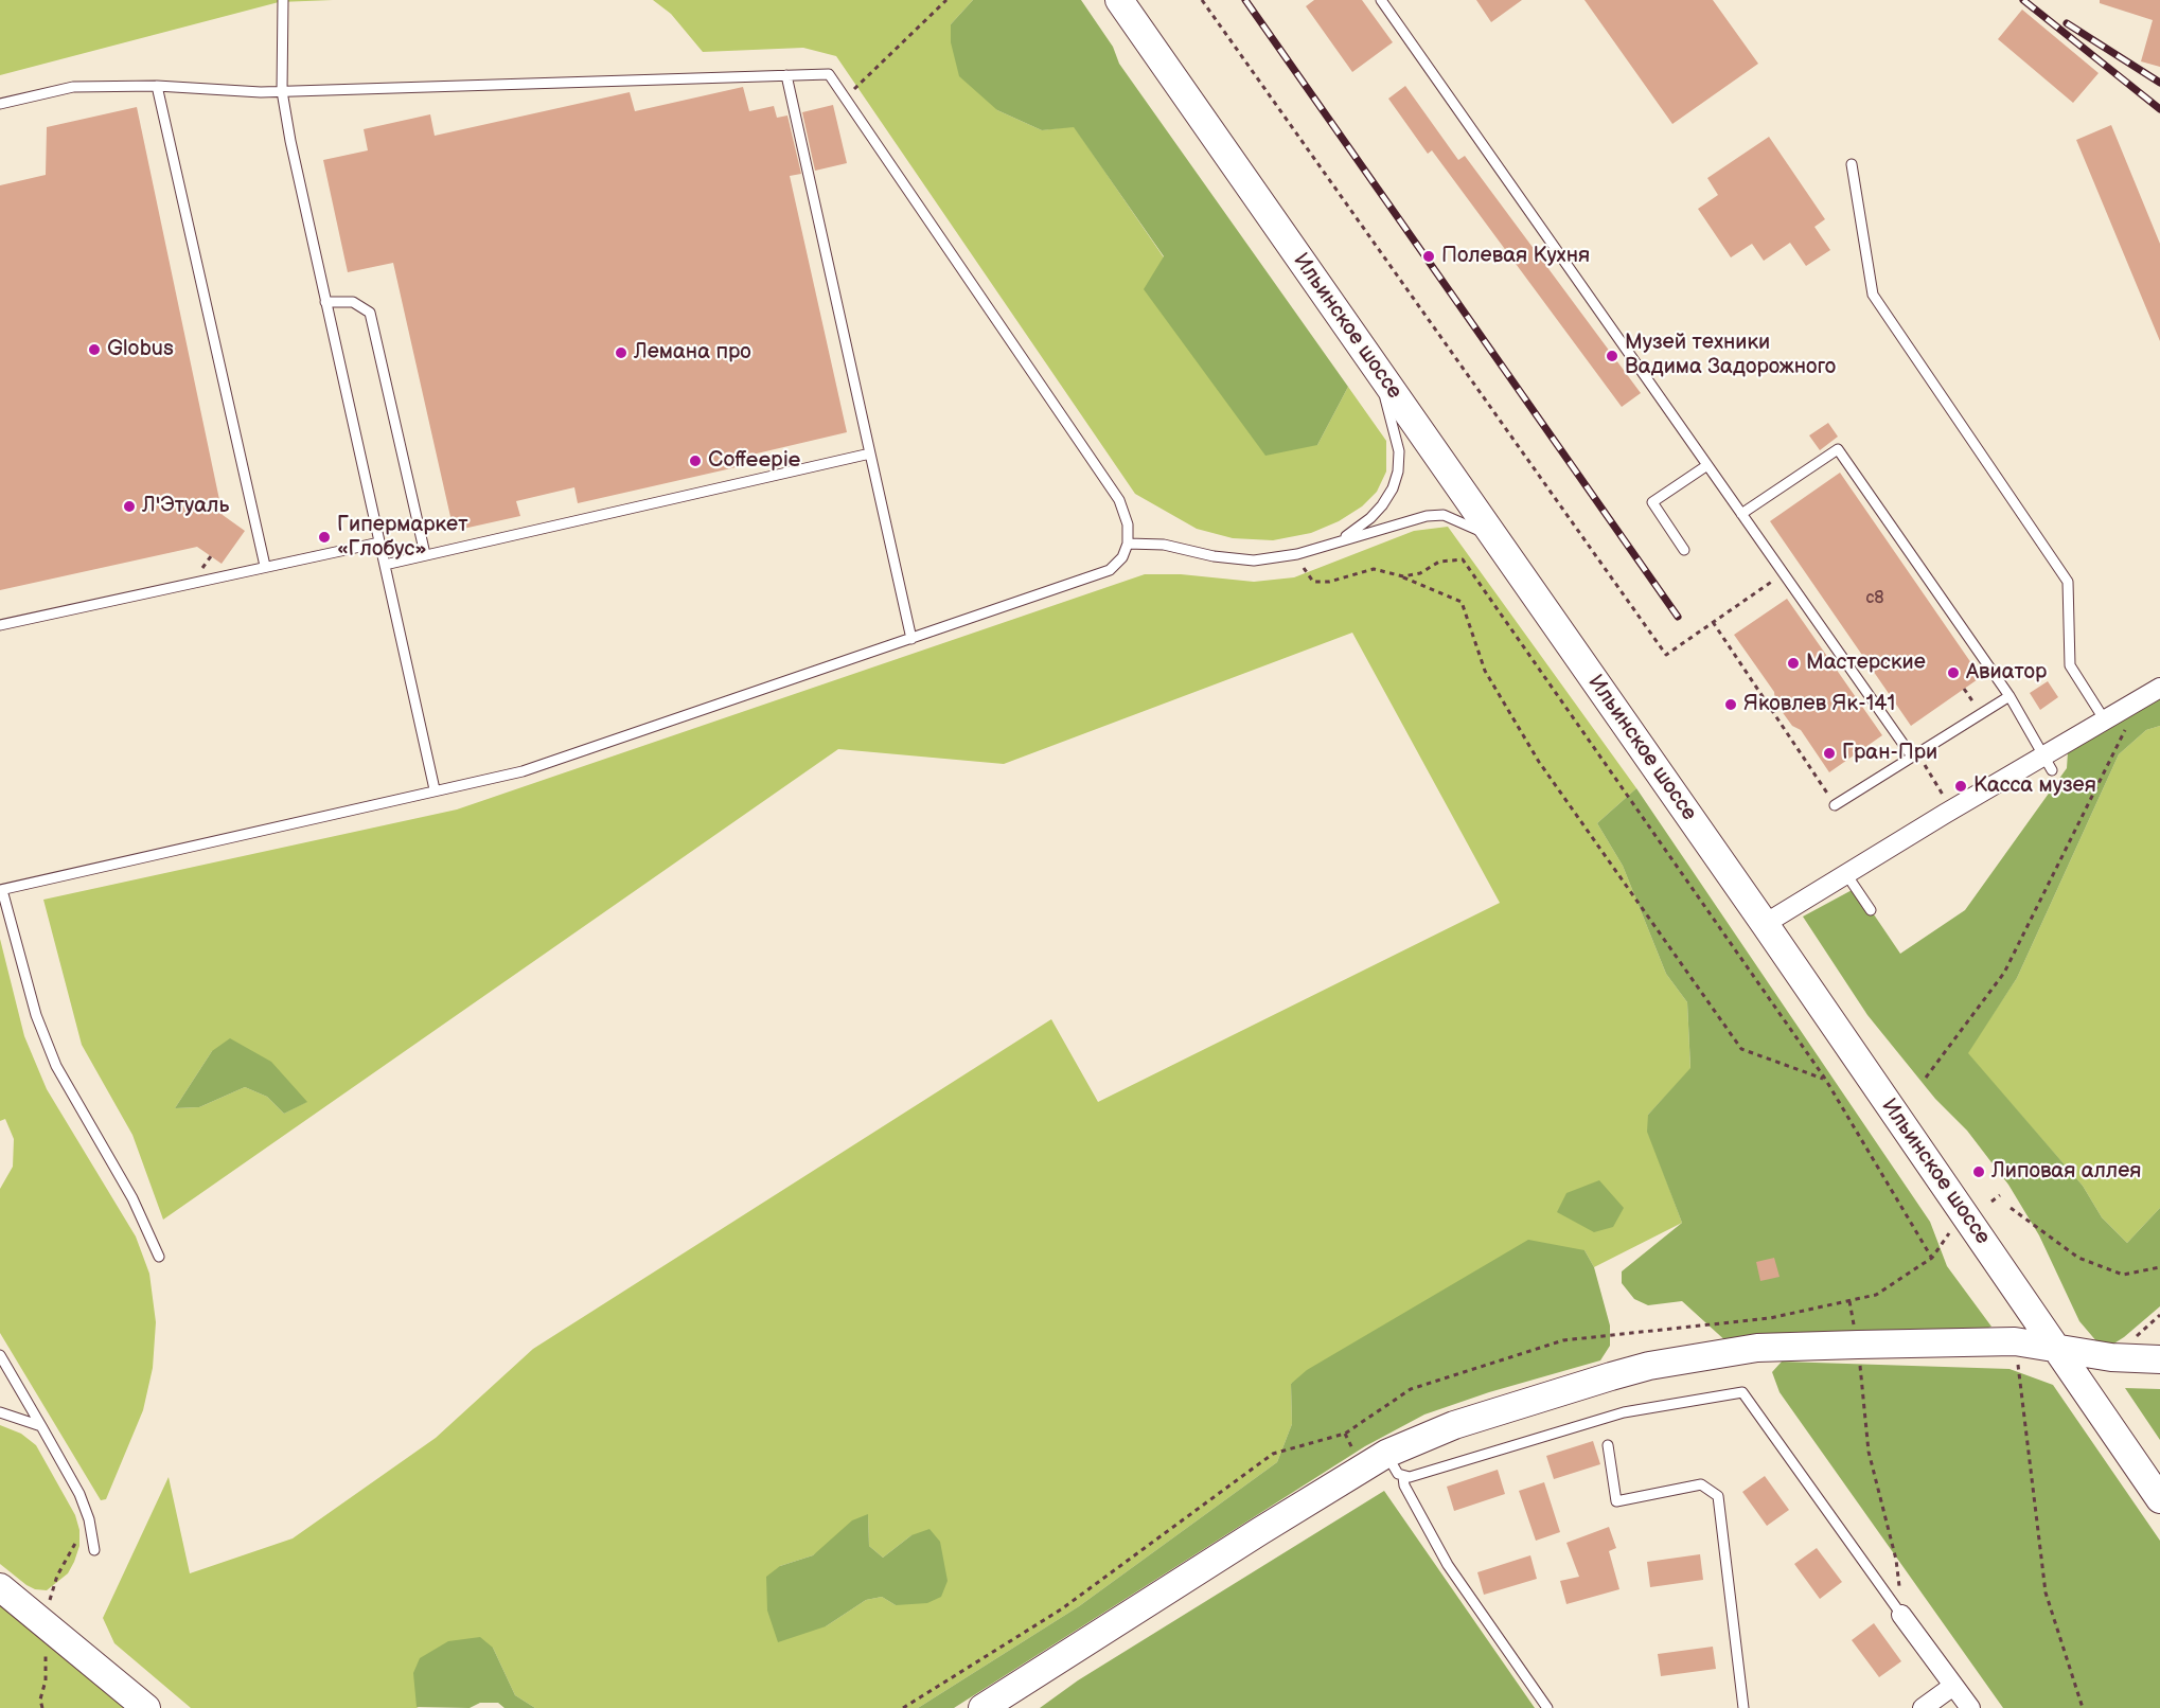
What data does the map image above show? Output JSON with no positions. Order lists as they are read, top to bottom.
{
  "streets": {
    "main road": ["Ильинское шоссе"]
  },
  "places": [
    "Полевая Кухня",
    "Globus",
    "Лемана про",
    "Музей техники Вадима Задорожного",
    "Coffeepie",
    "Л'Этуаль",
    "Гипермаркет «Глобус»",
    "Мастерские",
    "Авиатор",
    "Яковлев Як-141",
    "Гран-При",
    "Касса музея",
    "Липовая аллея"
  ],
  "house_numbers": ["с8"]
}
